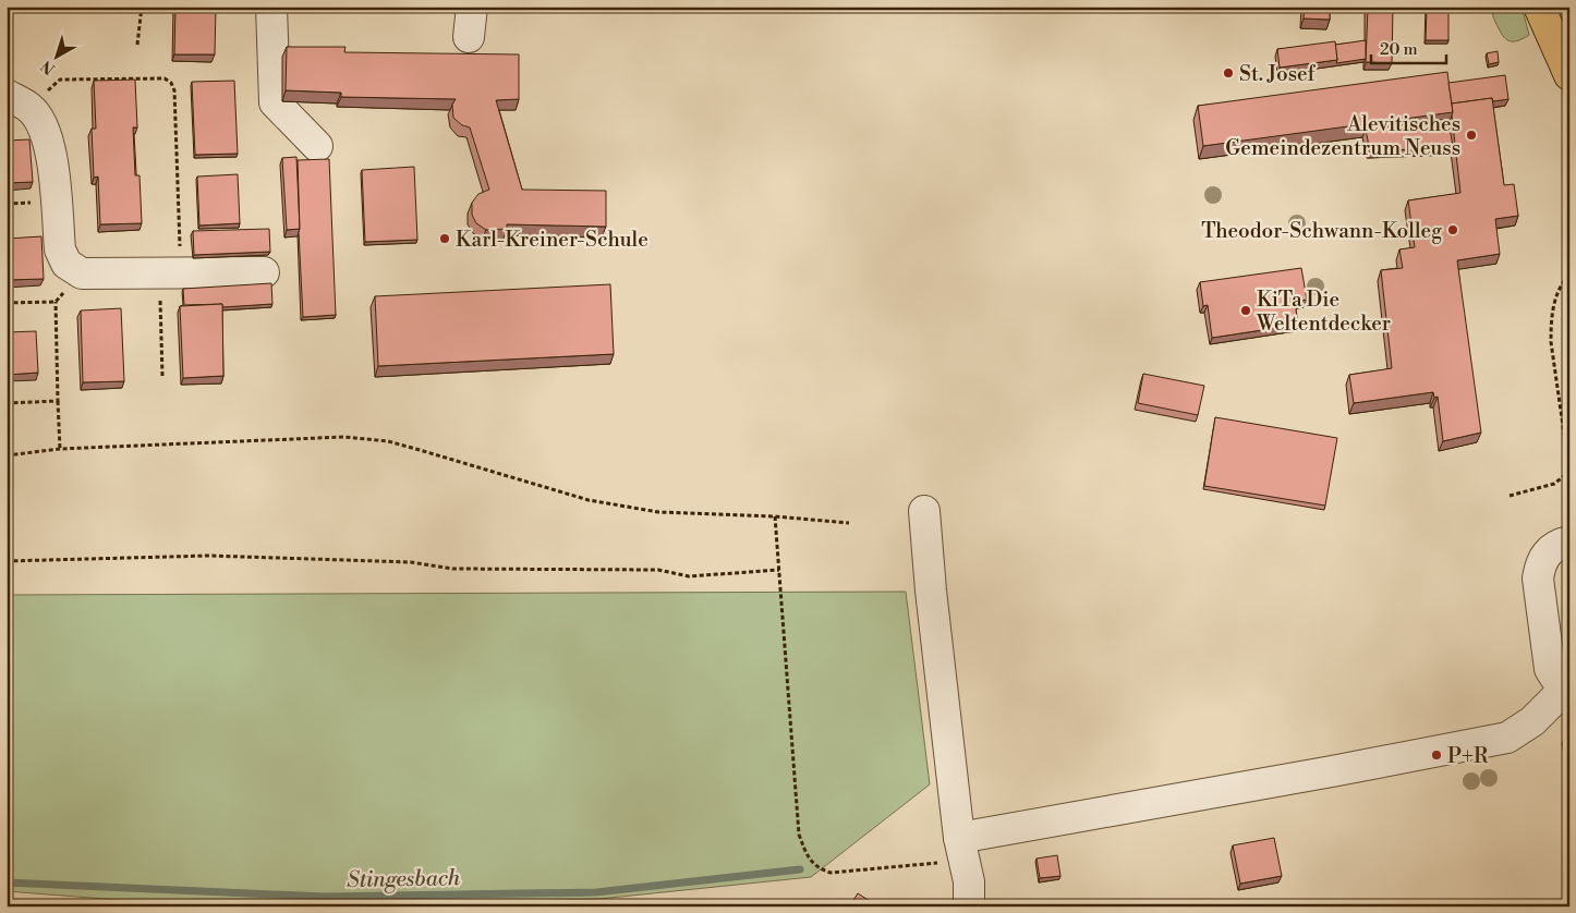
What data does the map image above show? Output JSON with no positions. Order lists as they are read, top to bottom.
{
  "water": ["Stingesbach"],
  "places": [
    "St. Josef",
    "Alevitisches Gemeindezentrum Neuss",
    "Theodor-Schwann-Kolleg",
    "Karl-Kreiner-Schule",
    "KiTa Die Weltentdecker",
    "P+R"
  ],
  "scale_bar": "20 m",
  "north": "bottom left"
}
